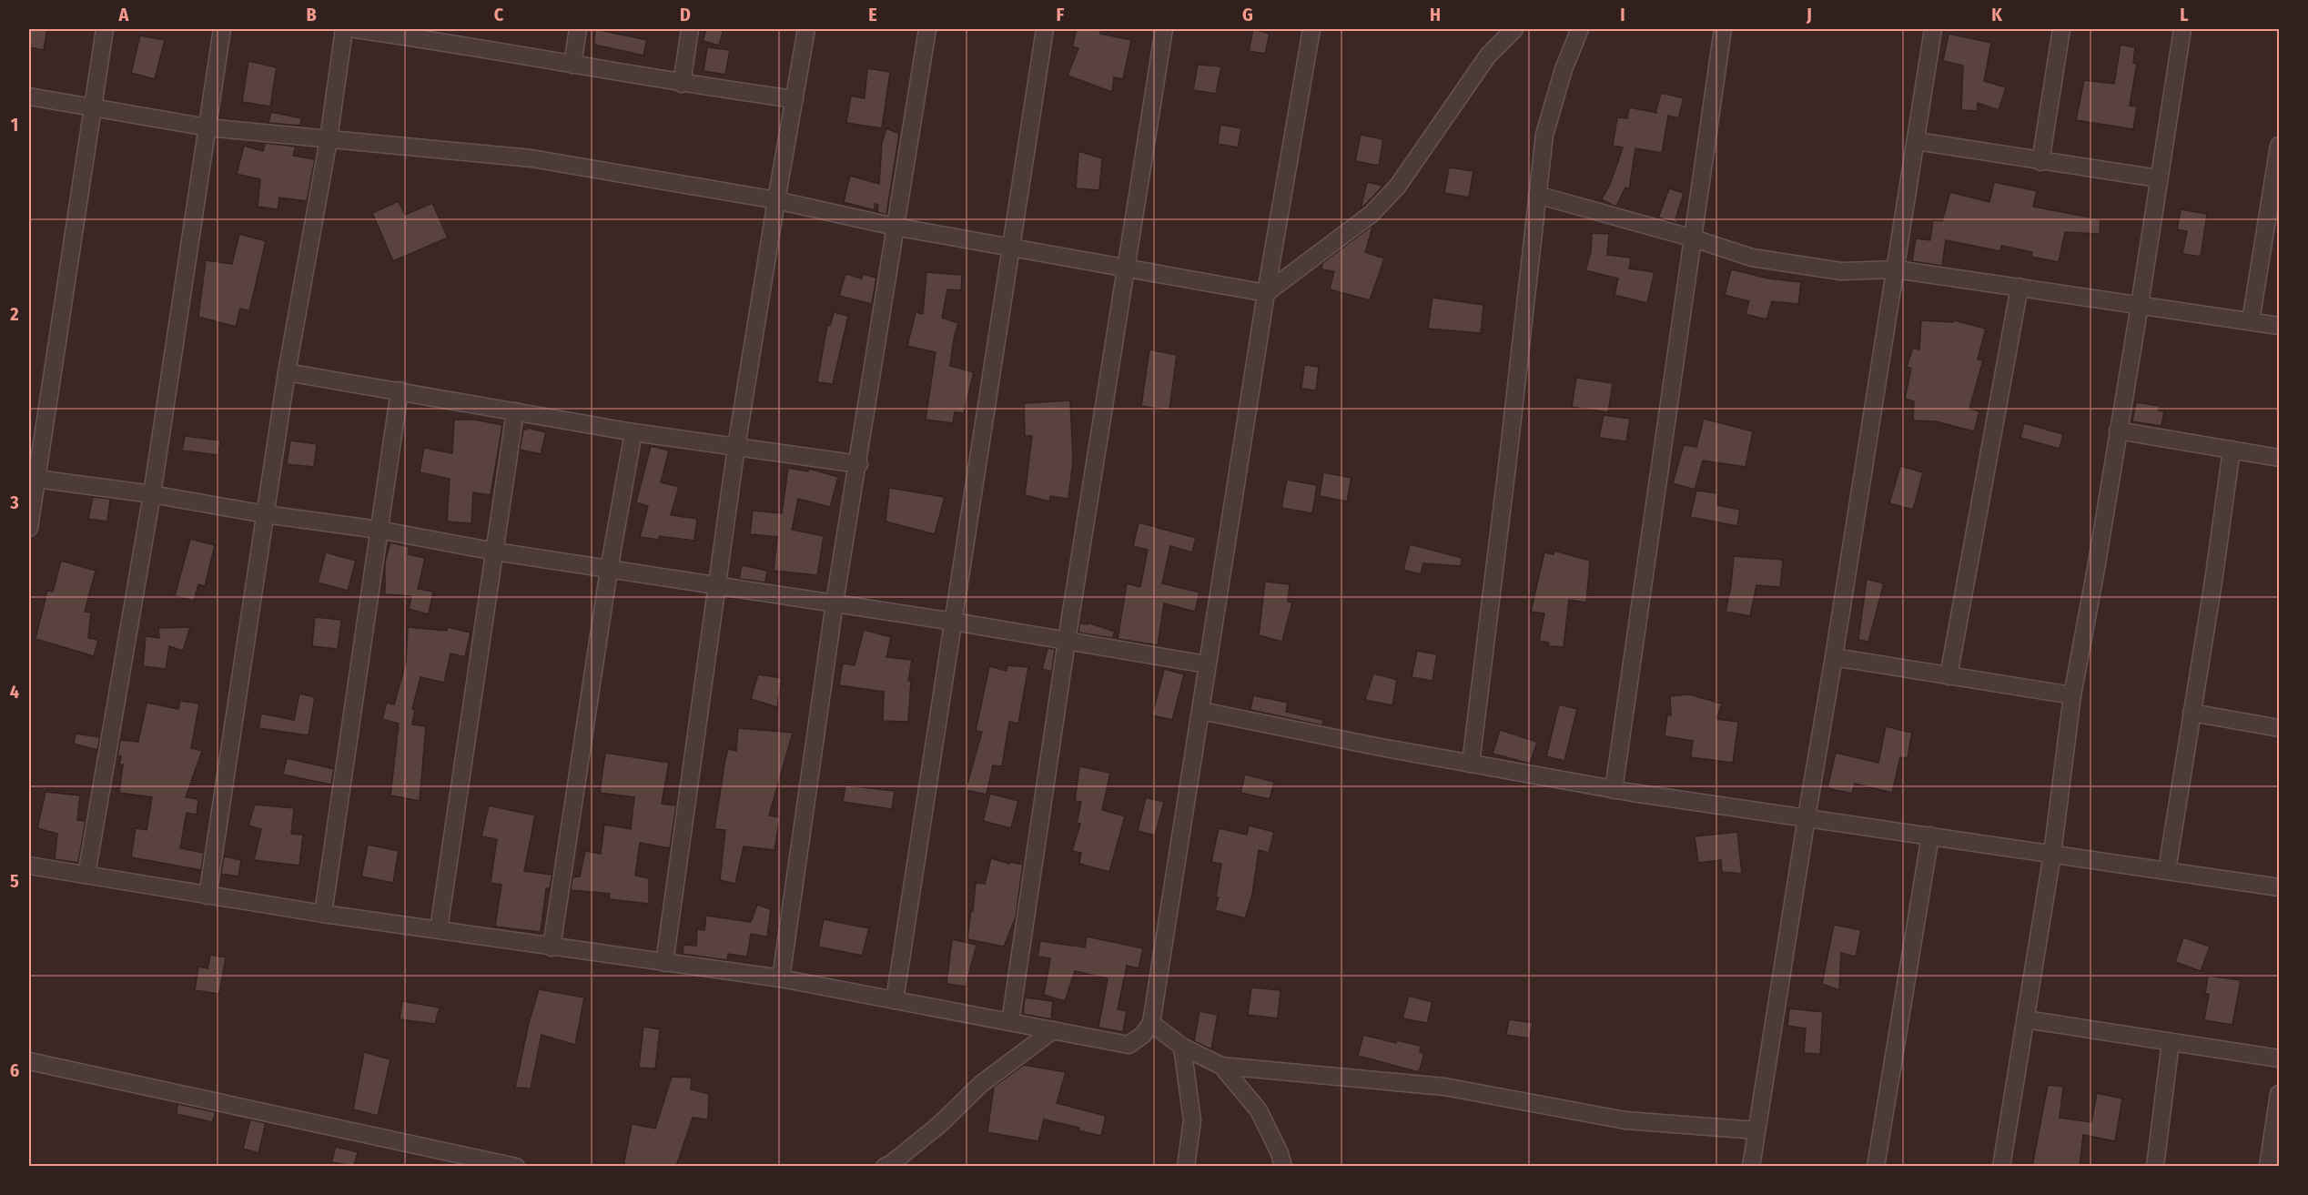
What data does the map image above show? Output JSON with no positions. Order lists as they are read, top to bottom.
{
  "grid": {
    "columns": [
      "A",
      "B",
      "C",
      "D",
      "E",
      "F",
      "G",
      "H",
      "I",
      "J",
      "K",
      "L"
    ],
    "rows": [
      "1",
      "2",
      "3",
      "4",
      "5",
      "6"
    ]
  }
}
